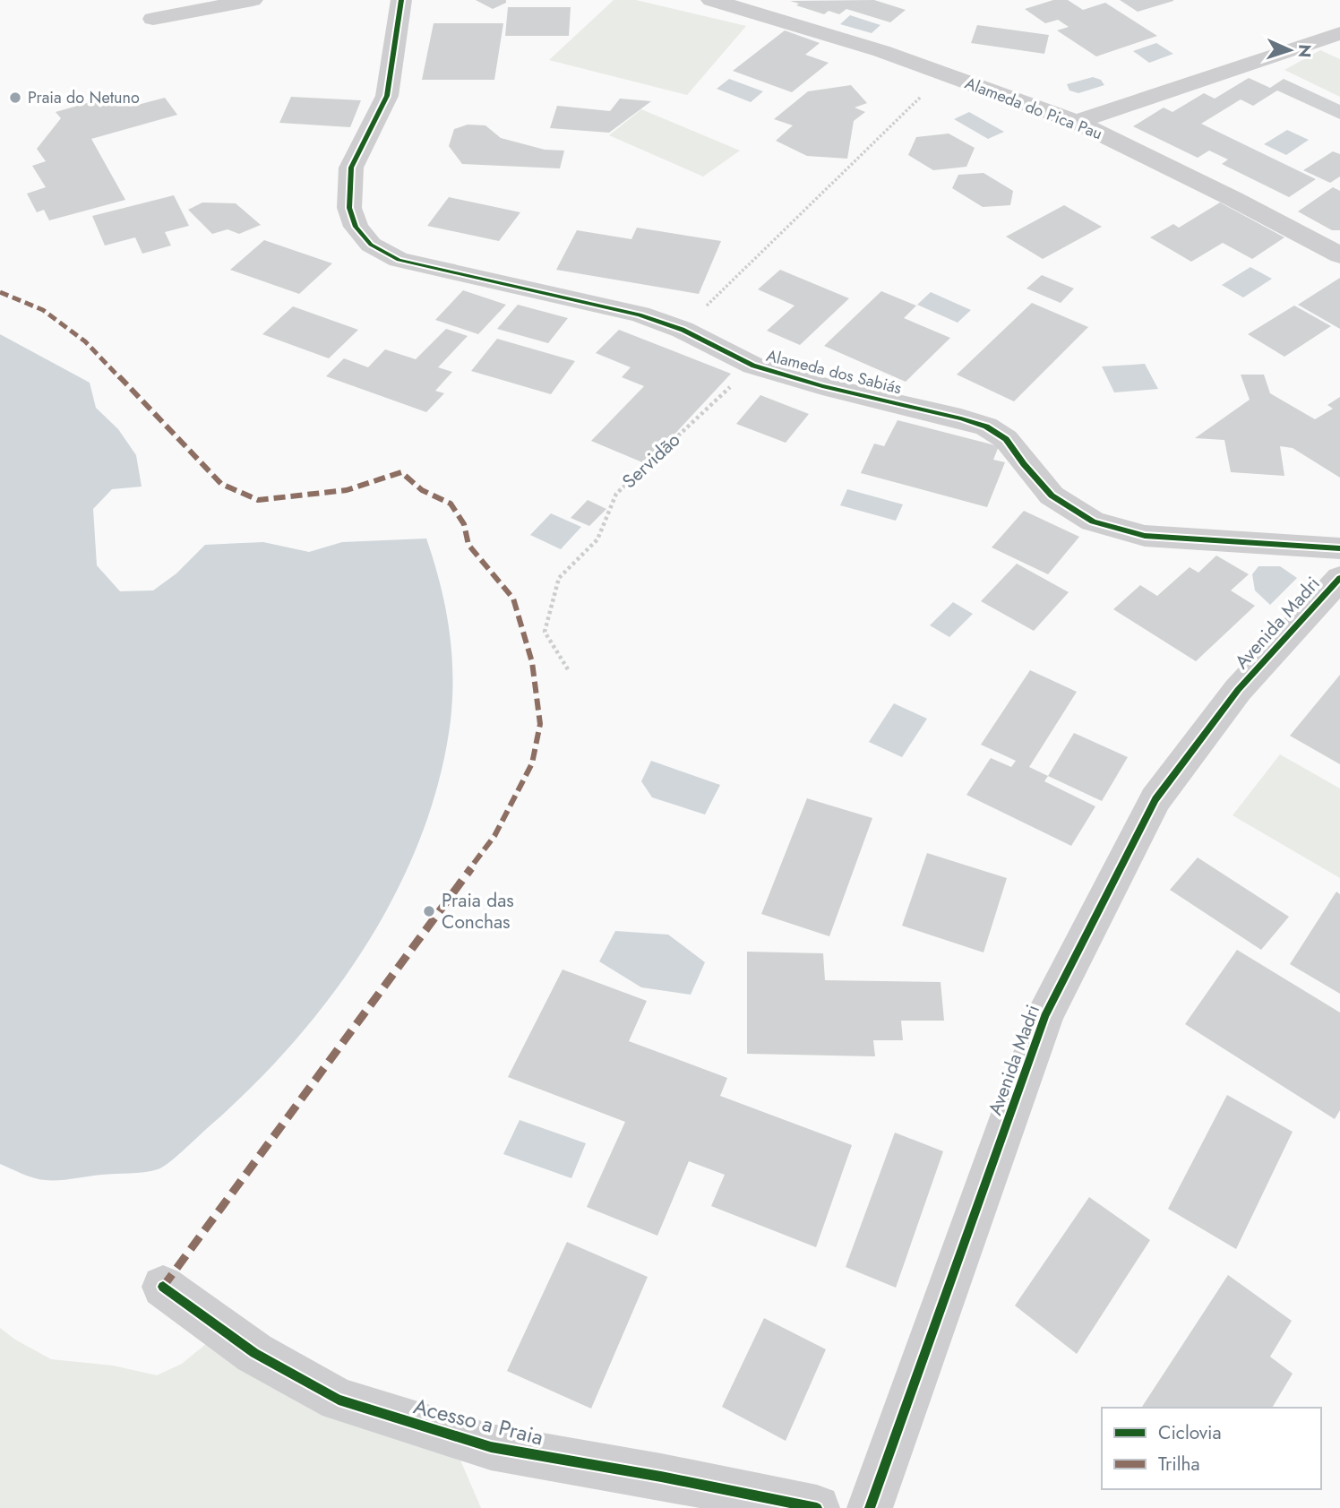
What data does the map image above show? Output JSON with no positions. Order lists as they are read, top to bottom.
{
  "streets": {
    "street": [
      "Alameda do Pica Pau",
      "Alameda dos Sabiás",
      "Avenida Madri",
      "Acesso a Praia"
    ],
    "path": ["Servidão"]
  },
  "crossings": [
    ["Alameda dos Sabiás", "Servidão"]
  ],
  "places": ["Praia do Netuno", "Praia das Conchas"],
  "legend": ["Ciclovia", "Trilha"],
  "north": "right"
}
